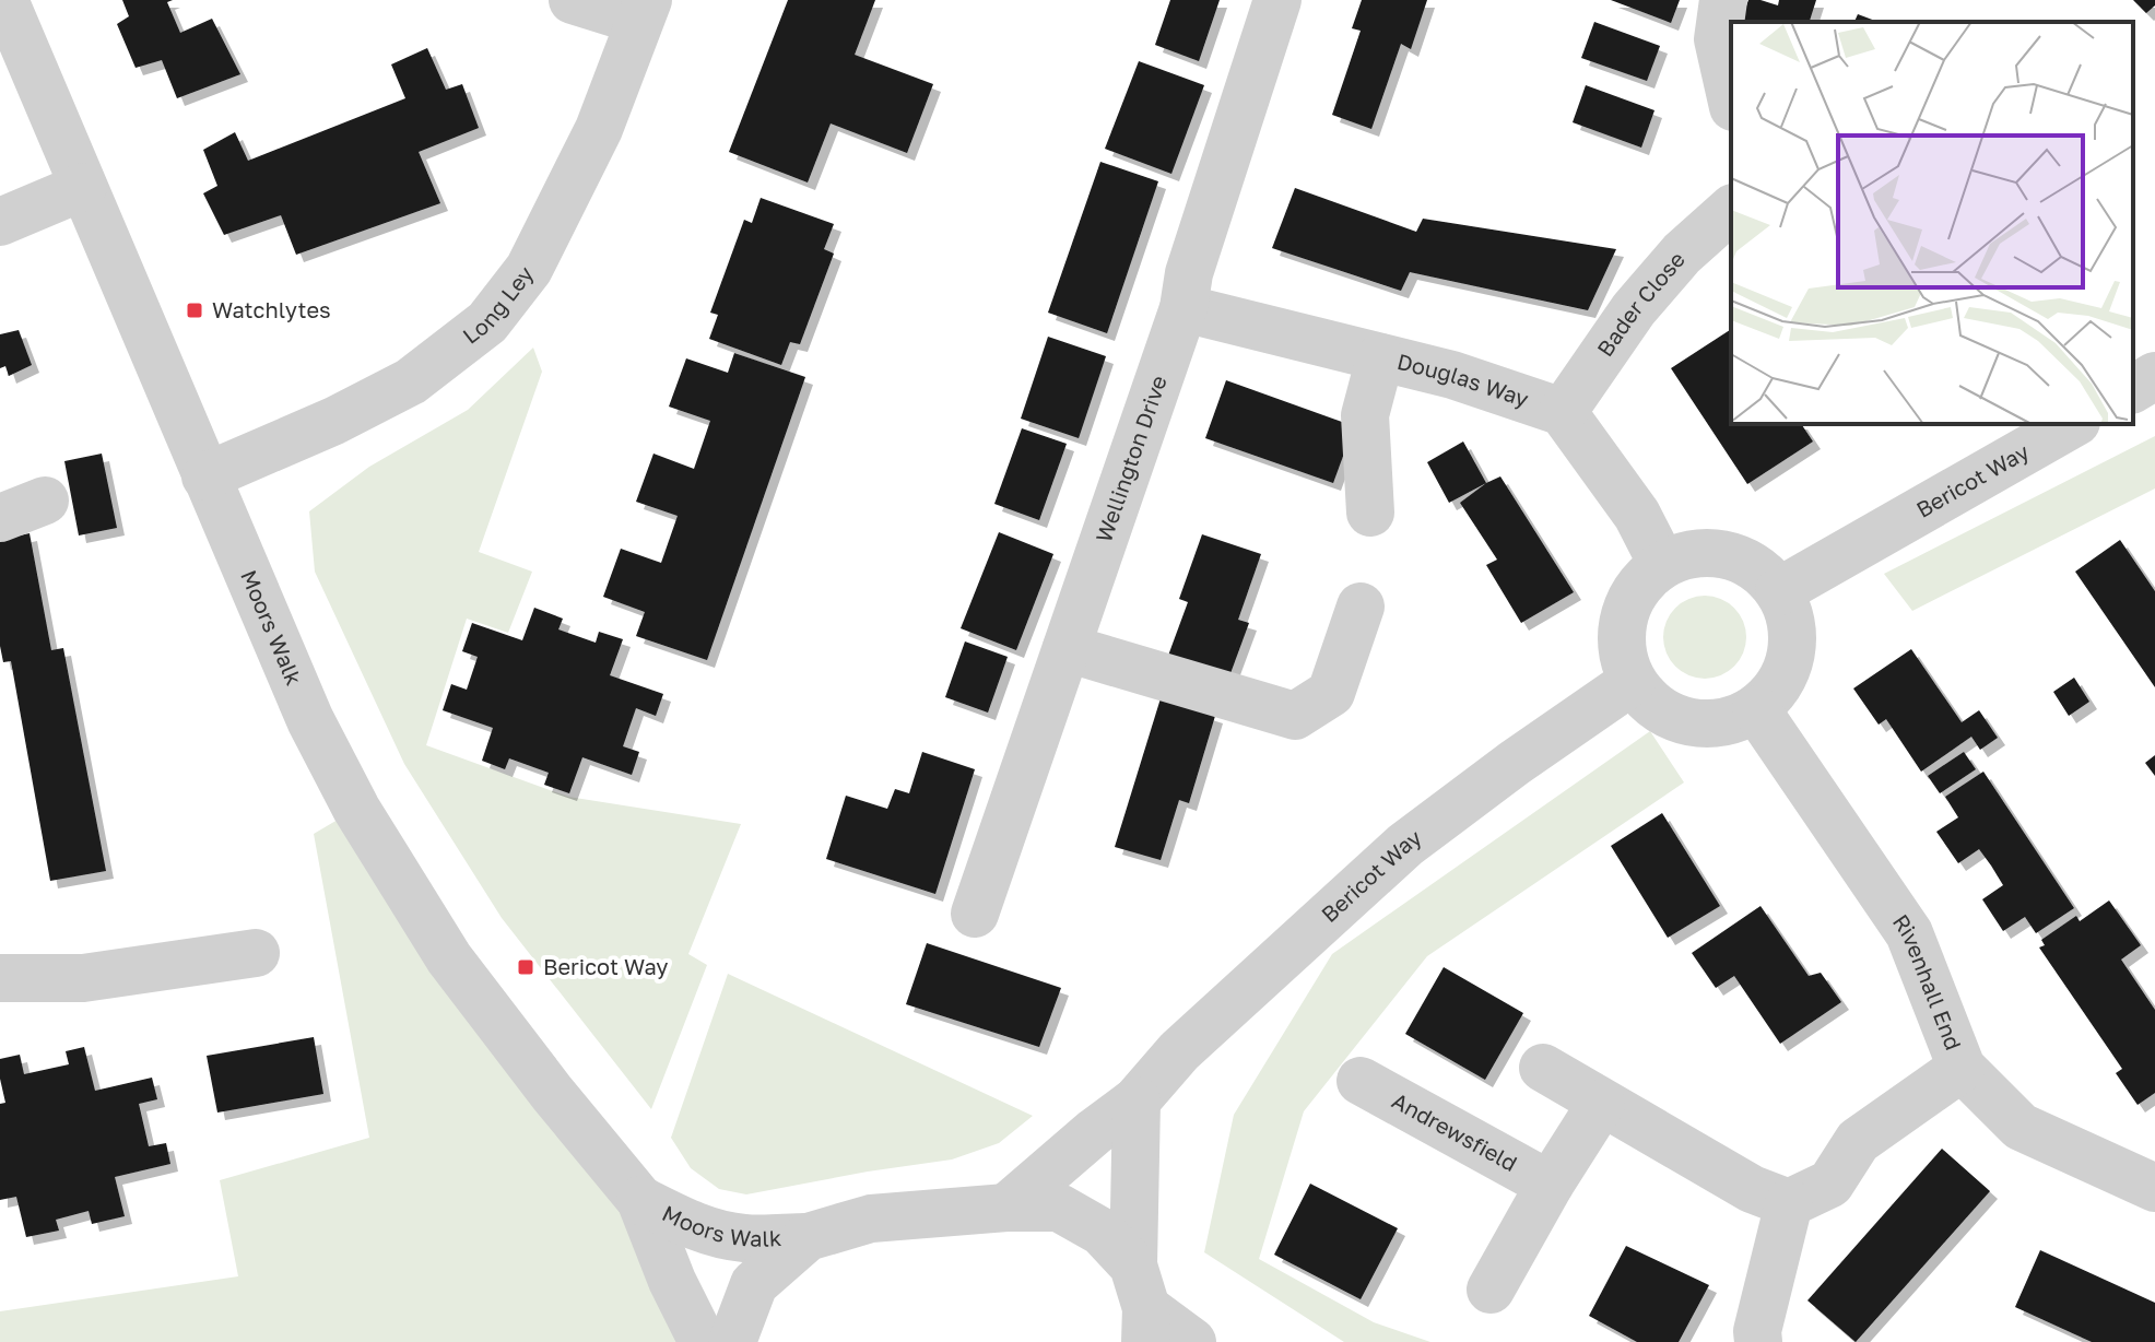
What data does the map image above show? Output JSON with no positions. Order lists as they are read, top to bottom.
{
  "streets": {
    "street": [
      "Long Ley",
      "Bader Close",
      "Douglas Way",
      "Wellington Drive",
      "Bericot Way",
      "Moors Walk",
      "Rivenhall End",
      "Andrewsfield"
    ]
  },
  "crossings": [
    ["Long Ley", "Moors Walk"],
    ["Bader Close", "Douglas Way"],
    ["Douglas Way", "Wellington Drive"],
    ["Bericot Way", "Rivenhall End"]
  ],
  "places": {
    "transit": ["Watchlytes", "Bericot Way"]
  }
}
